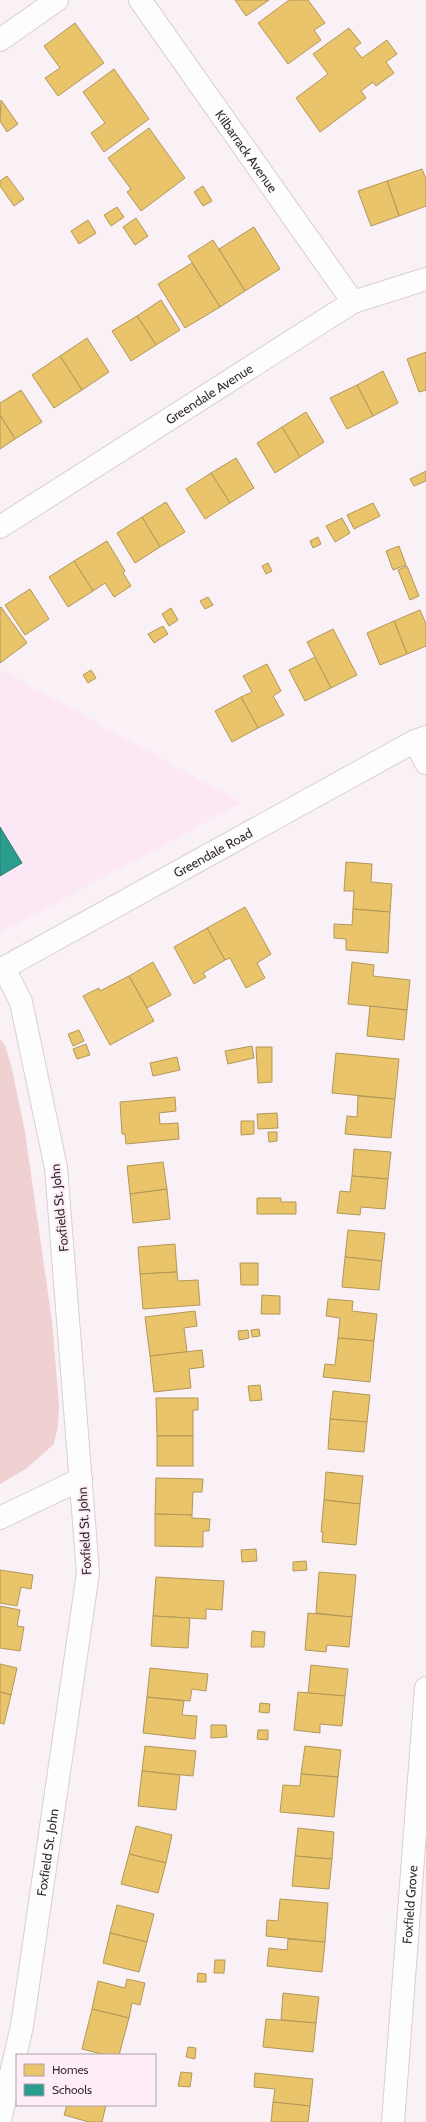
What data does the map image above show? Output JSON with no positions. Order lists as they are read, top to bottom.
{
  "streets": {
    "street": [
      "Kilbarrack Avenue",
      "Greendale Avenue",
      "Greendale Road",
      "Foxfield St. John",
      "Foxfield Grove"
    ]
  },
  "crossings": [
    ["Kilbarrack Avenue", "Greendale Avenue"],
    ["Greendale Road", "Foxfield St. John"]
  ],
  "legend": ["Homes", "Schools"]
}
